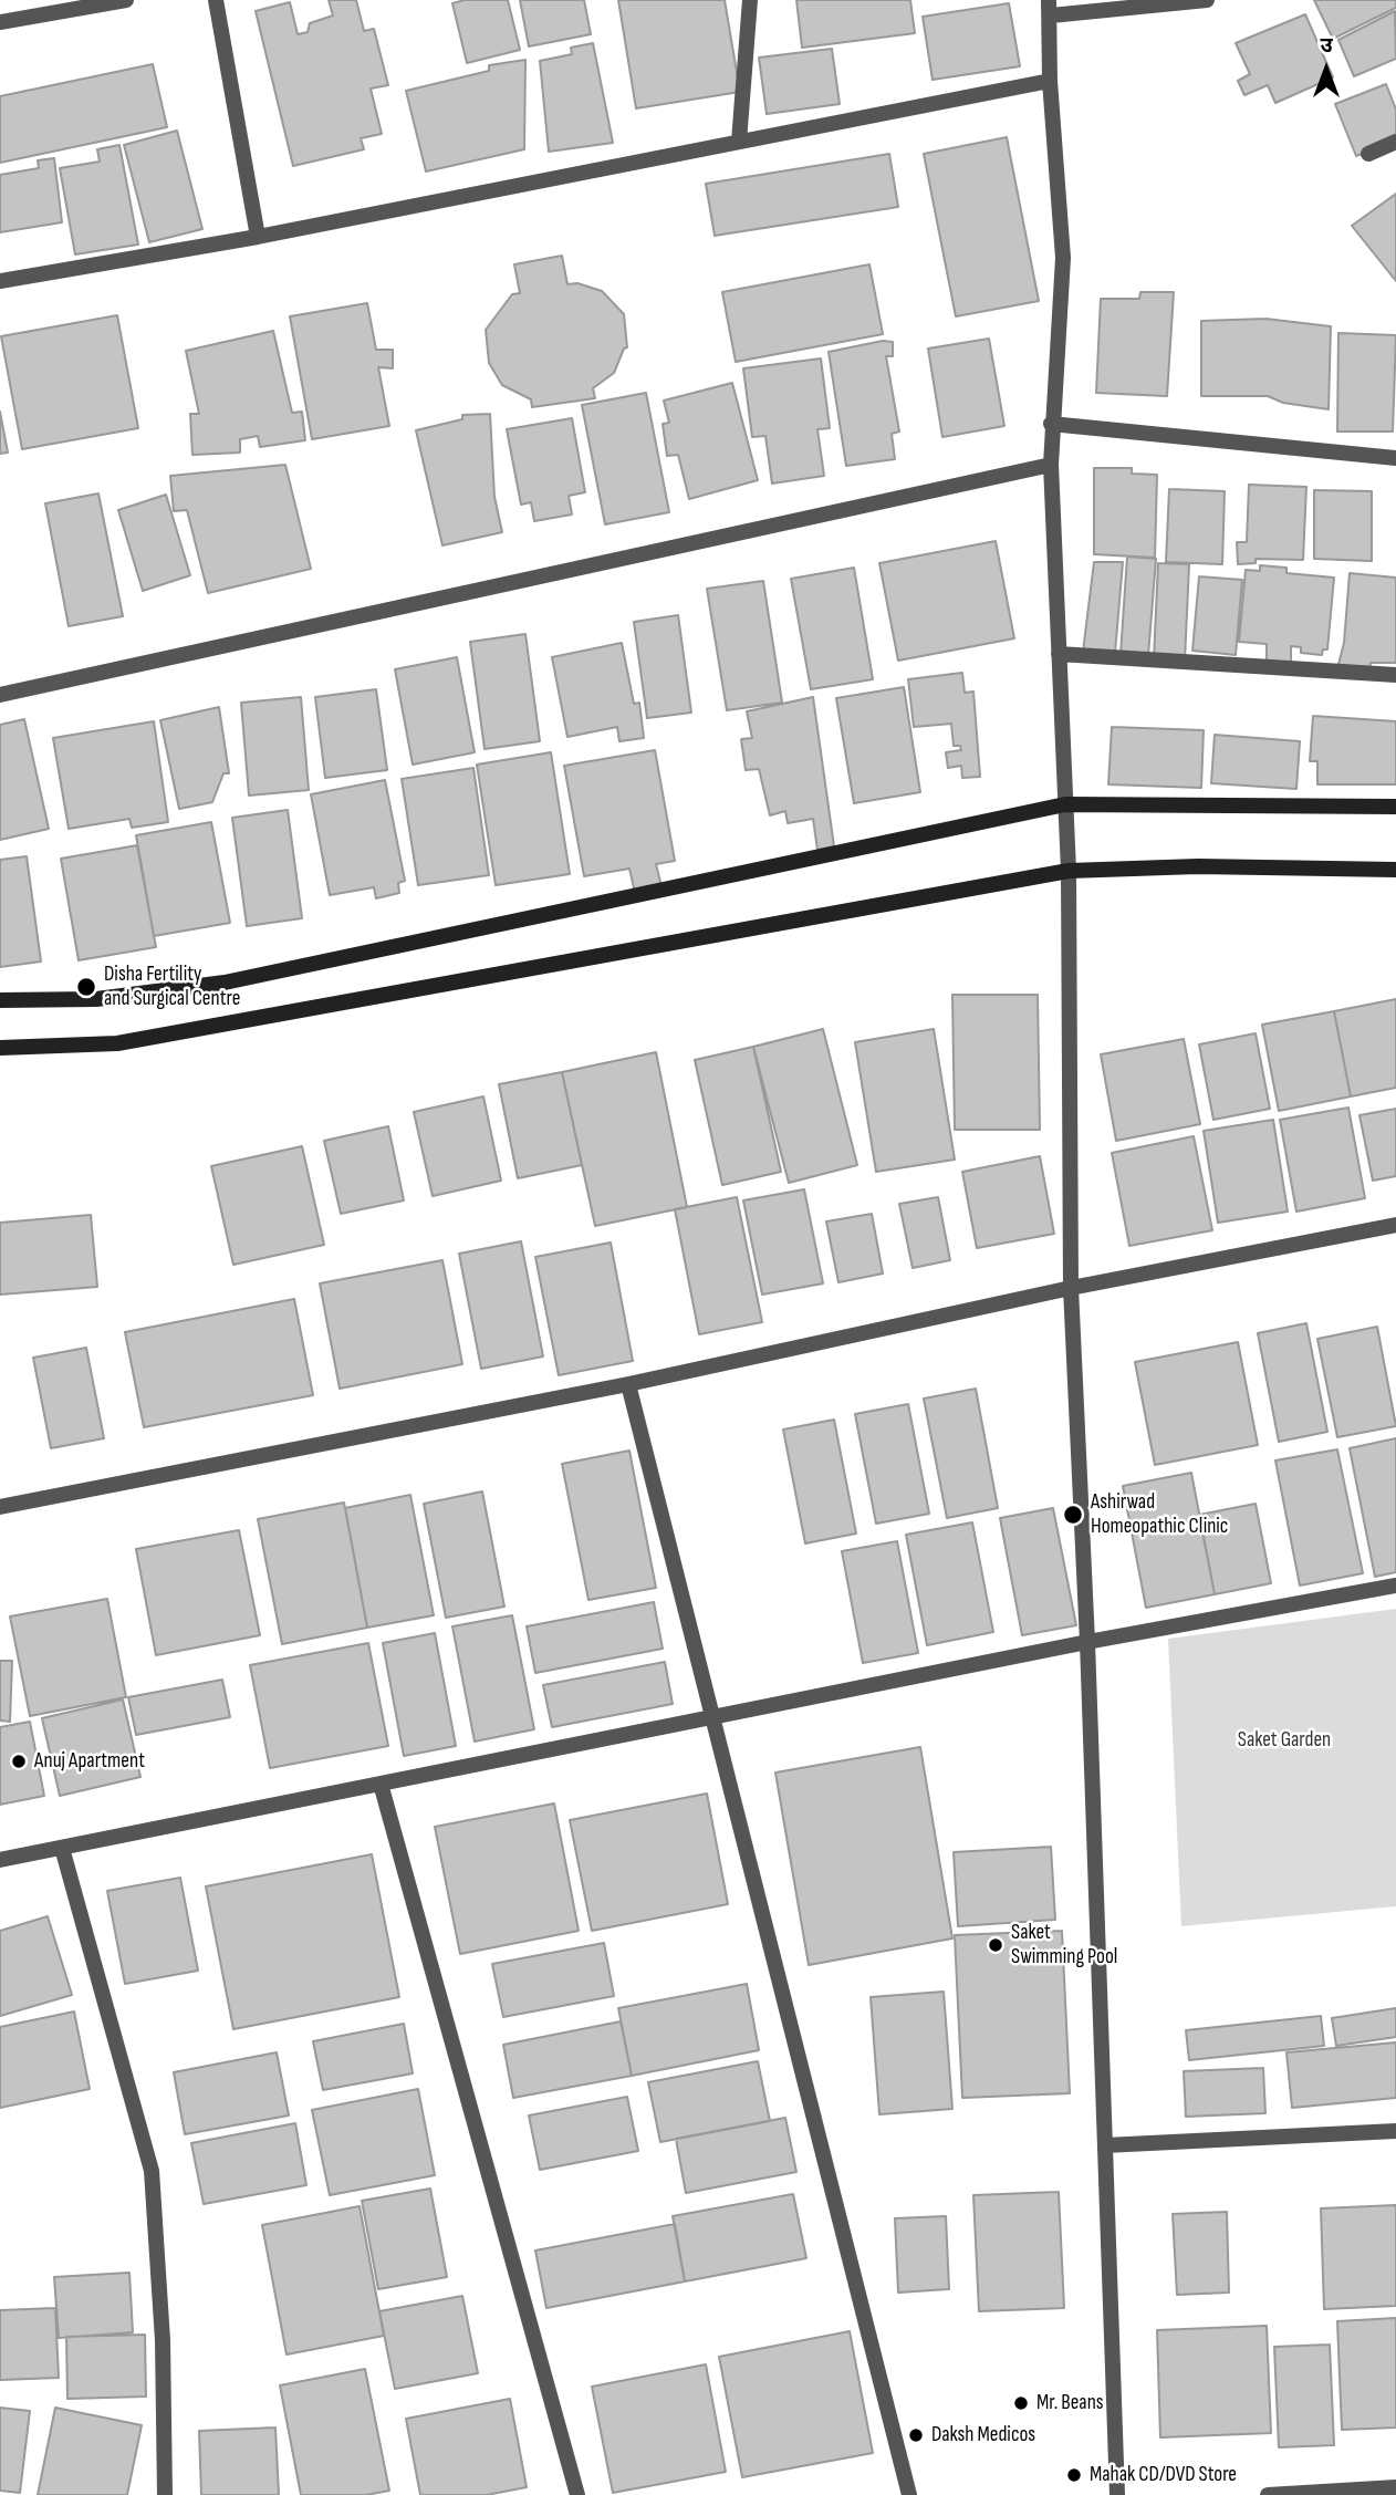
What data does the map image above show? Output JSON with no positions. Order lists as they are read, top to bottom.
{
  "parks": ["Saket Garden"],
  "places": [
    "Disha Fertility and Surgical Centre",
    "Ashirwad Homeopathic Clinic",
    "Anuj Apartment",
    "Saket Swimming Pool",
    "Mr. Beans",
    "Daksh Medicos",
    "Mahak CD/DVD Store"
  ],
  "north": "top"
}
